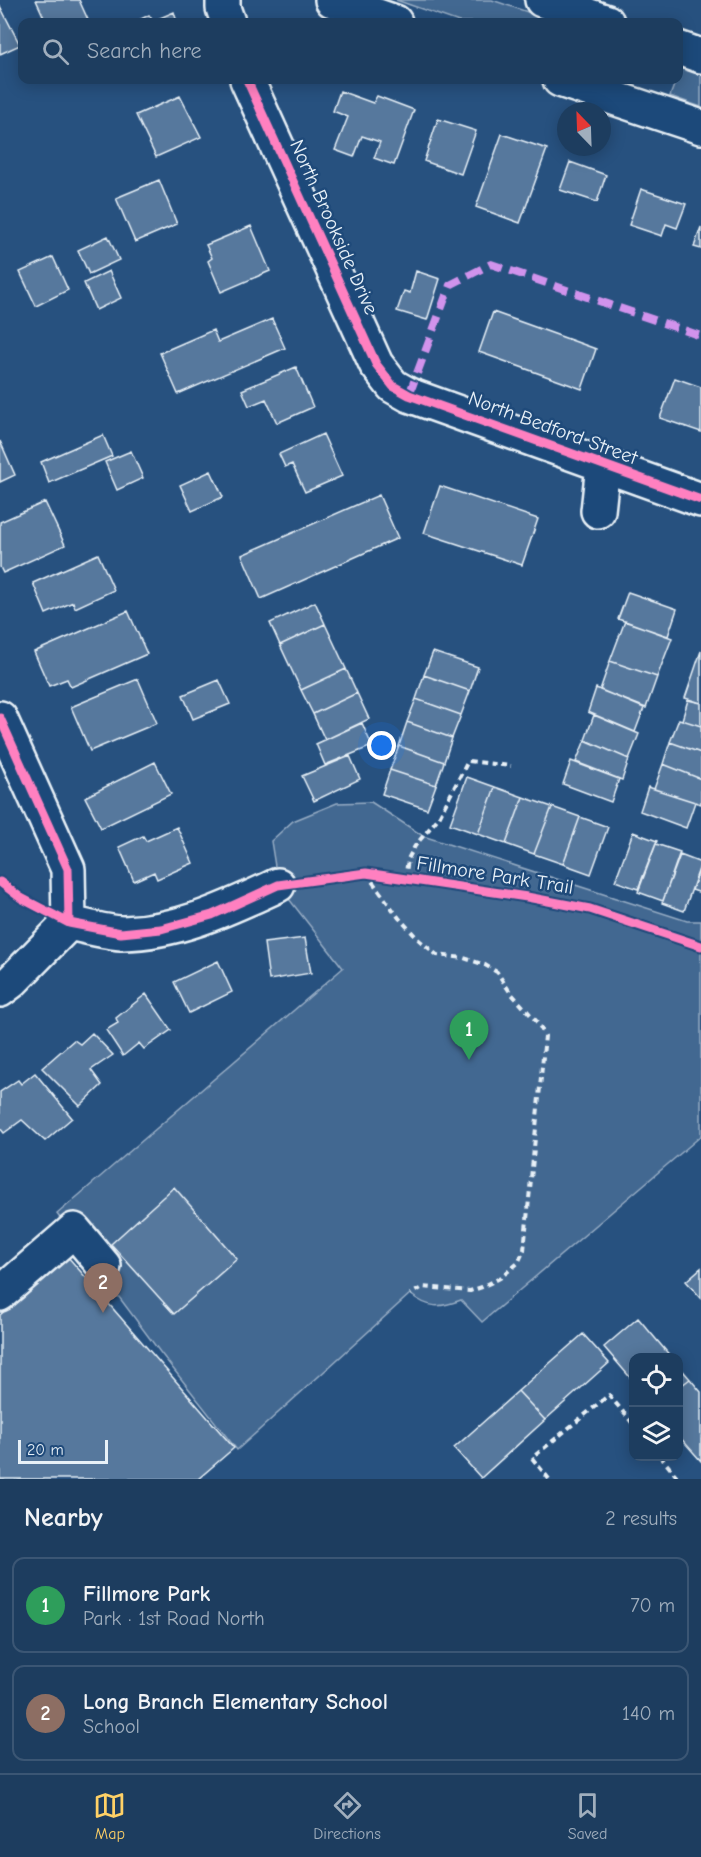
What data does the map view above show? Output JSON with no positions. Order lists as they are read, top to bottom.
{
  "streets": {
    "street": ["North Brookside Drive", "North Bedford Street"],
    "cycle path": ["Fillmore Park Trail"]
  },
  "crossings": [
    ["North Brookside Drive", "North Bedford Street"]
  ],
  "scale_bar": "20 m",
  "north": "top left",
  "page": {
    "search": "Search here",
    "pins": ["1", "2"],
    "scale": "20 m",
    "heading": ["Nearby", "2 results"],
    "list": [
      {
        "mark": "1",
        "name": "Fillmore Park",
        "note": "Park · 1st Road North",
        "value": "70 m"
      },
      {
        "mark": "2",
        "name": "Long Branch Elementary School",
        "note": "School",
        "value": "140 m"
      }
    ],
    "nav": ["Map", "Directions", "Saved"]
  }
}
